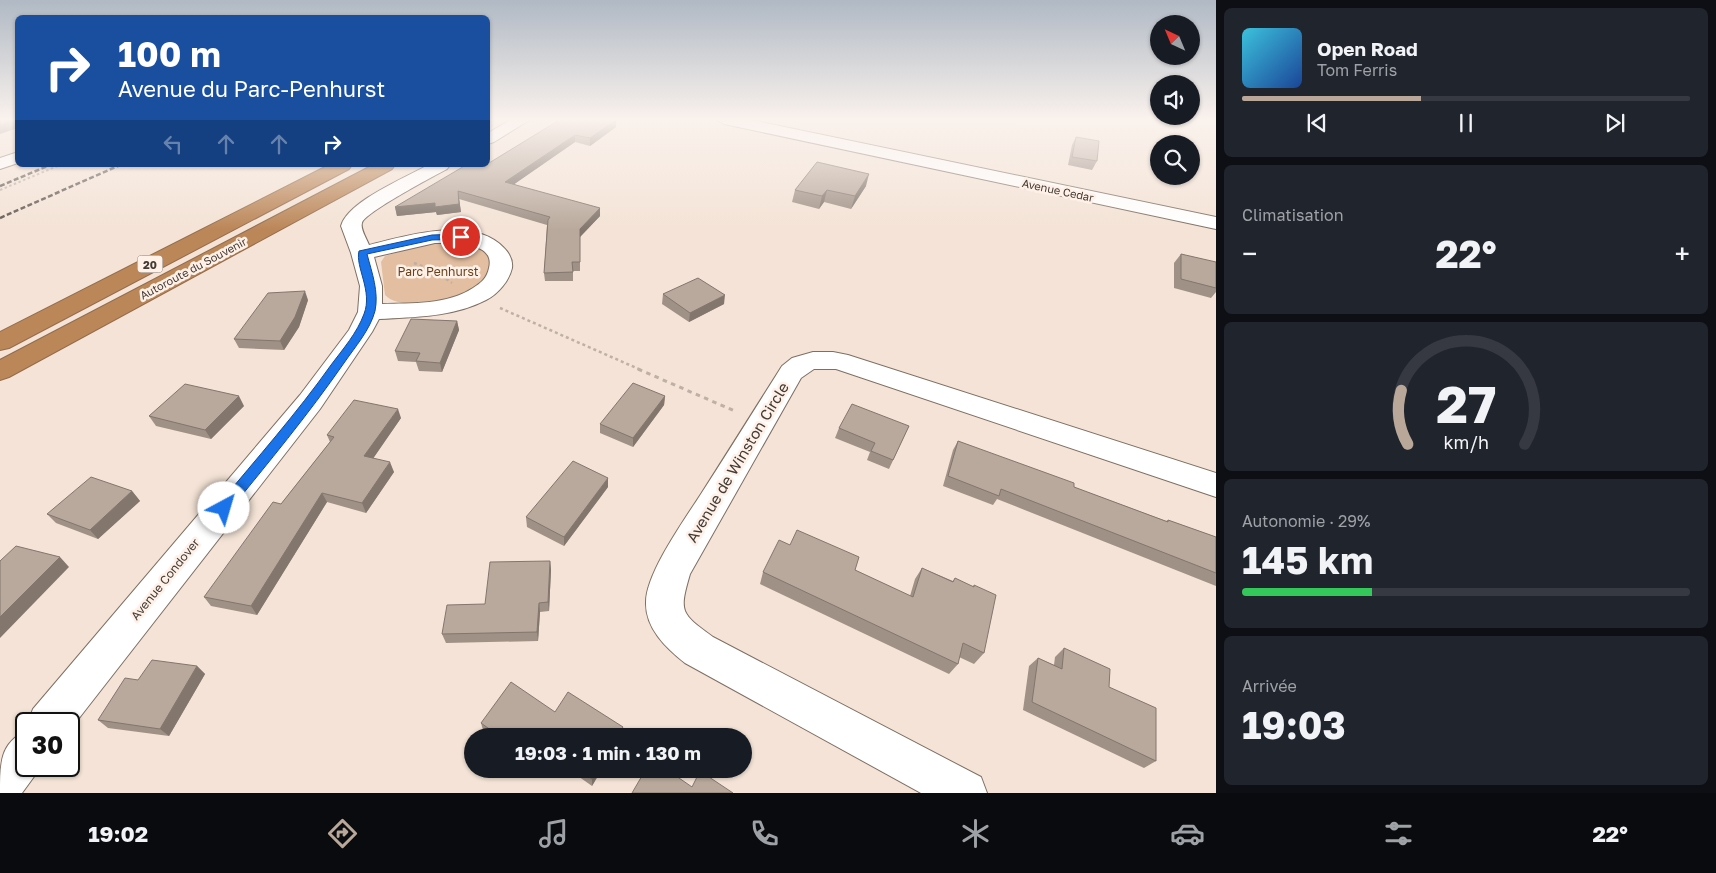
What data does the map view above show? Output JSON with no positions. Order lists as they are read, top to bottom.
{
  "streets": {
    "highway": ["20", "Autoroute du Souvenir"],
    "street": ["Avenue Cedar", "Avenue de Winston Circle", "Avenue Condover"]
  },
  "parks": ["Parc Penhurst"],
  "north": "top left",
  "page": {
    "turn": ["100 m", "Avenue du Parc-Penhurst"],
    "song": ["Open Road", "Tom Ferris"],
    "tile": [
      "Climatisation",
      ["Autonomie · 29%", "145 km"],
      ["Arrivée", "19:03"]
    ],
    "heat": ["−", "22°", "+"],
    "limit": "30",
    "trip": "19:03 · 1 min · 130 m",
    "tabs": ["19:02", "22°"],
    "gauge": ["27", "km/h"]
  }
}
